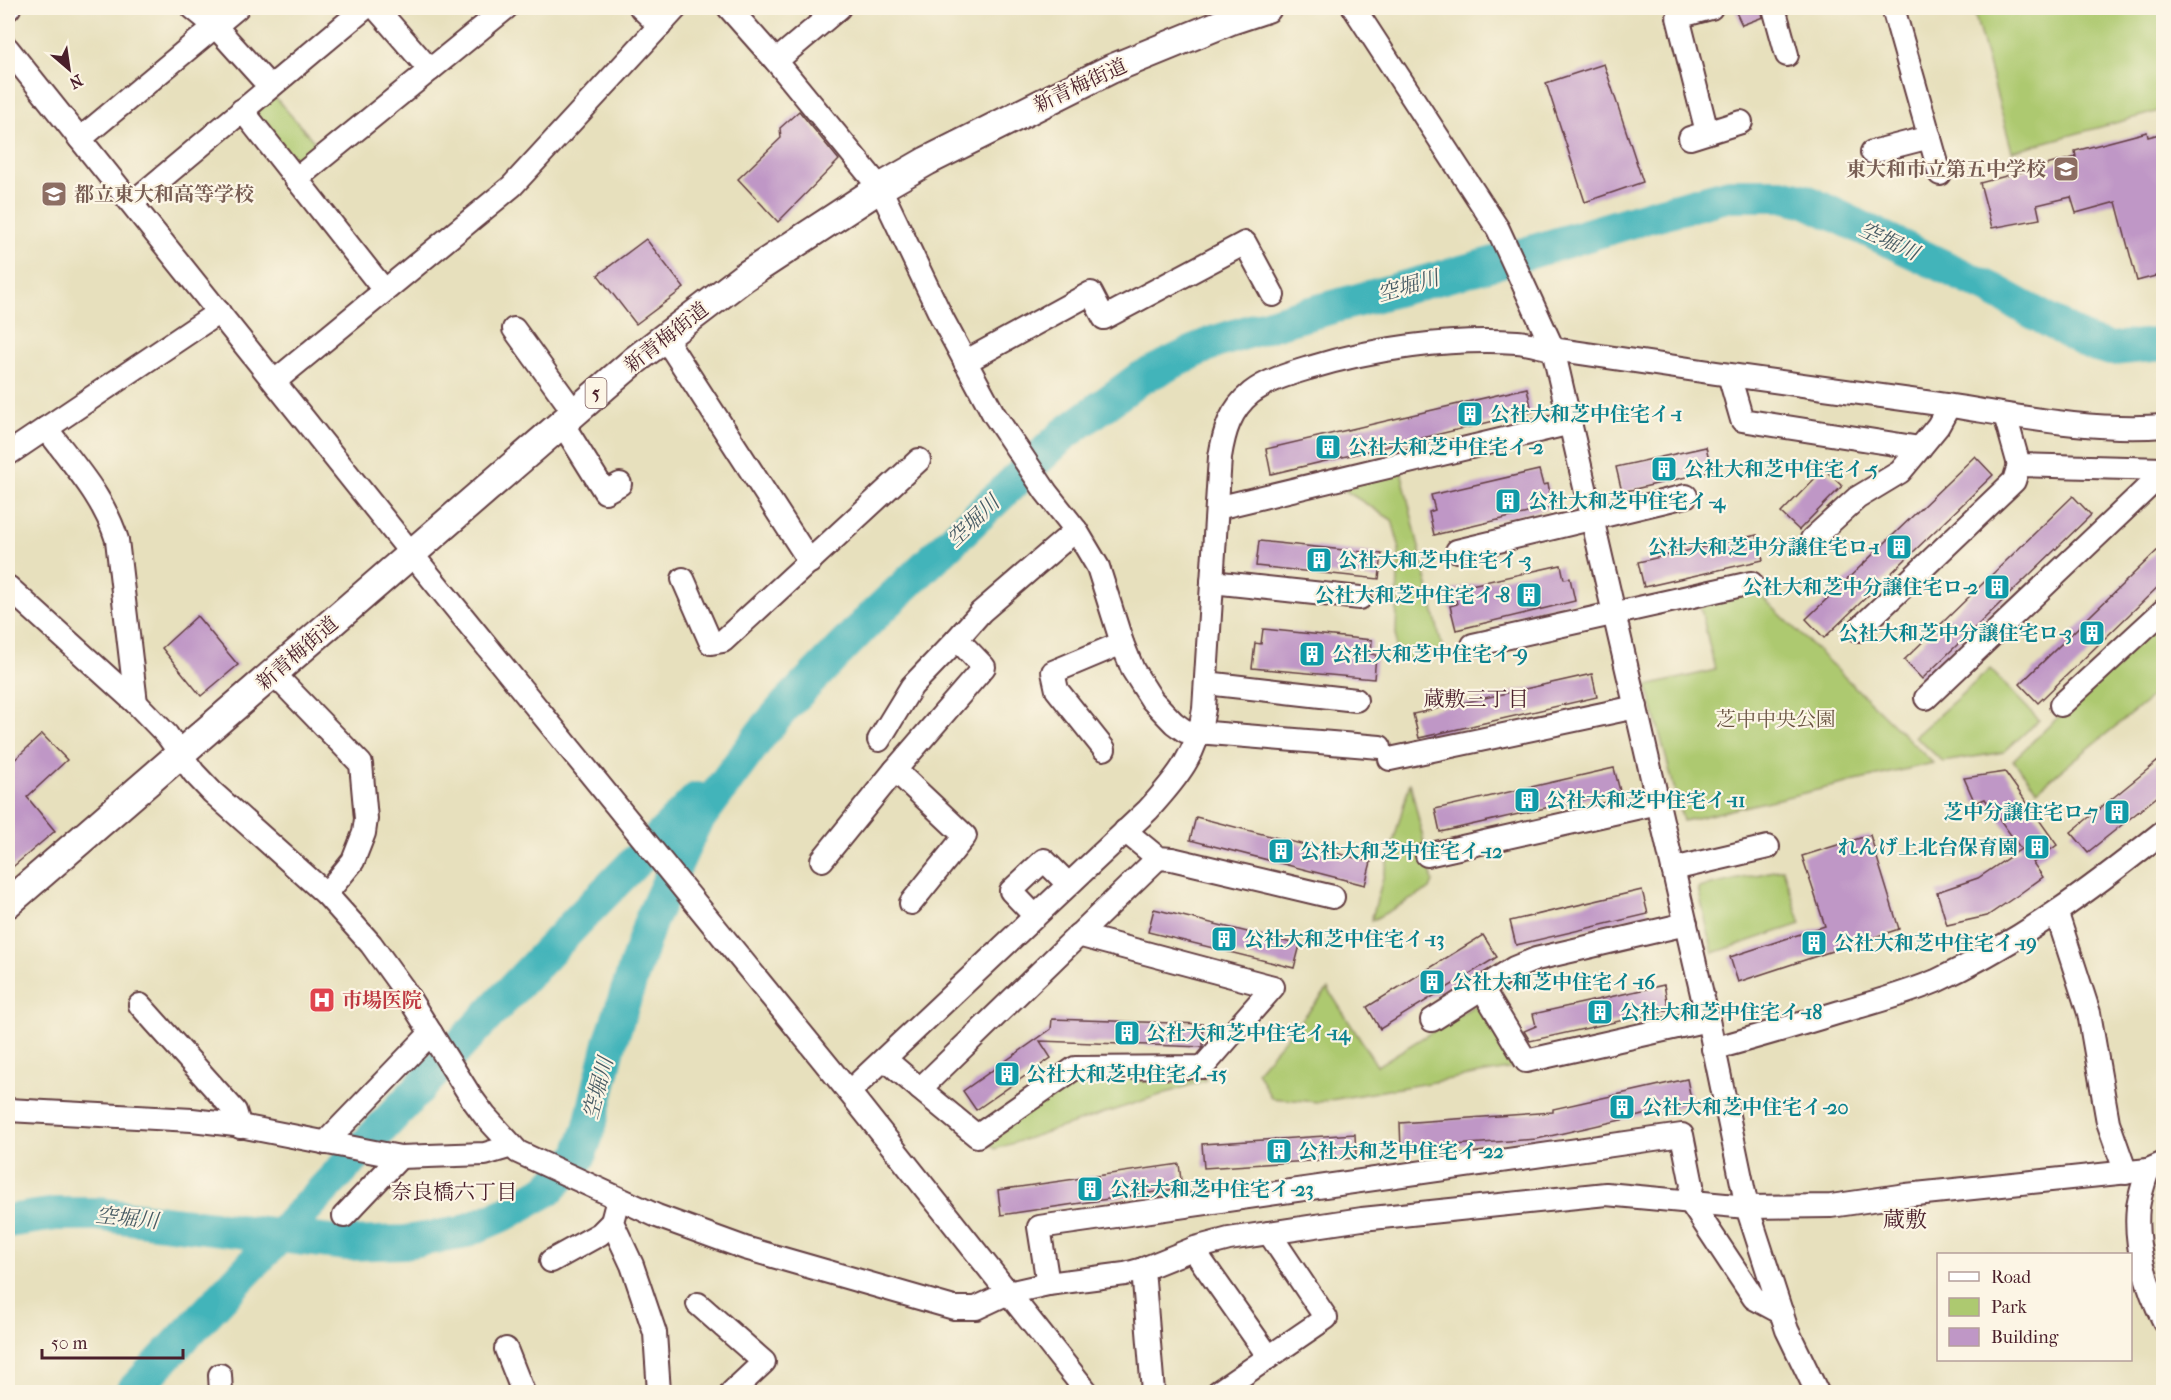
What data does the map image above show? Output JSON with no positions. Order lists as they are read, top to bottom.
{
  "streets": {
    "main road": ["新青梅街道", "5"]
  },
  "districts": ["蔵敷三丁目", "奈良橋六丁目", "蔵敷"],
  "water": ["空堀川"],
  "parks": ["芝中中央公園"],
  "places": {
    "school or university": ["東大和市立第五中学校", "都立東大和高等学校"],
    "building": [
      "公社大和芝中住宅イ-1",
      "公社大和芝中住宅イ-2",
      "公社大和芝中住宅イ-5",
      "公社大和芝中住宅イ-4",
      "公社大和芝中分譲住宅ロ-1",
      "公社大和芝中住宅イ-3",
      "公社大和芝中分譲住宅ロ-2",
      "公社大和芝中住宅イ-8",
      "公社大和芝中分譲住宅ロ-3",
      "公社大和芝中住宅イ-9",
      "公社大和芝中住宅イ-11",
      "芝中分譲住宅ロ-7",
      "れんげ上北台保育園",
      "公社大和芝中住宅イ-12",
      "公社大和芝中住宅イ-13",
      "公社大和芝中住宅イ-19",
      "公社大和芝中住宅イ-16",
      "公社大和芝中住宅イ-18",
      "公社大和芝中住宅イ-14",
      "公社大和芝中住宅イ-15",
      "公社大和芝中住宅イ-20",
      "公社大和芝中住宅イ-22",
      "公社大和芝中住宅イ-23"
    ],
    "hospital": ["市場医院"]
  },
  "legend": ["Road", "Park", "Building"],
  "scale_bar": "50 m",
  "north": "bottom right"
}
